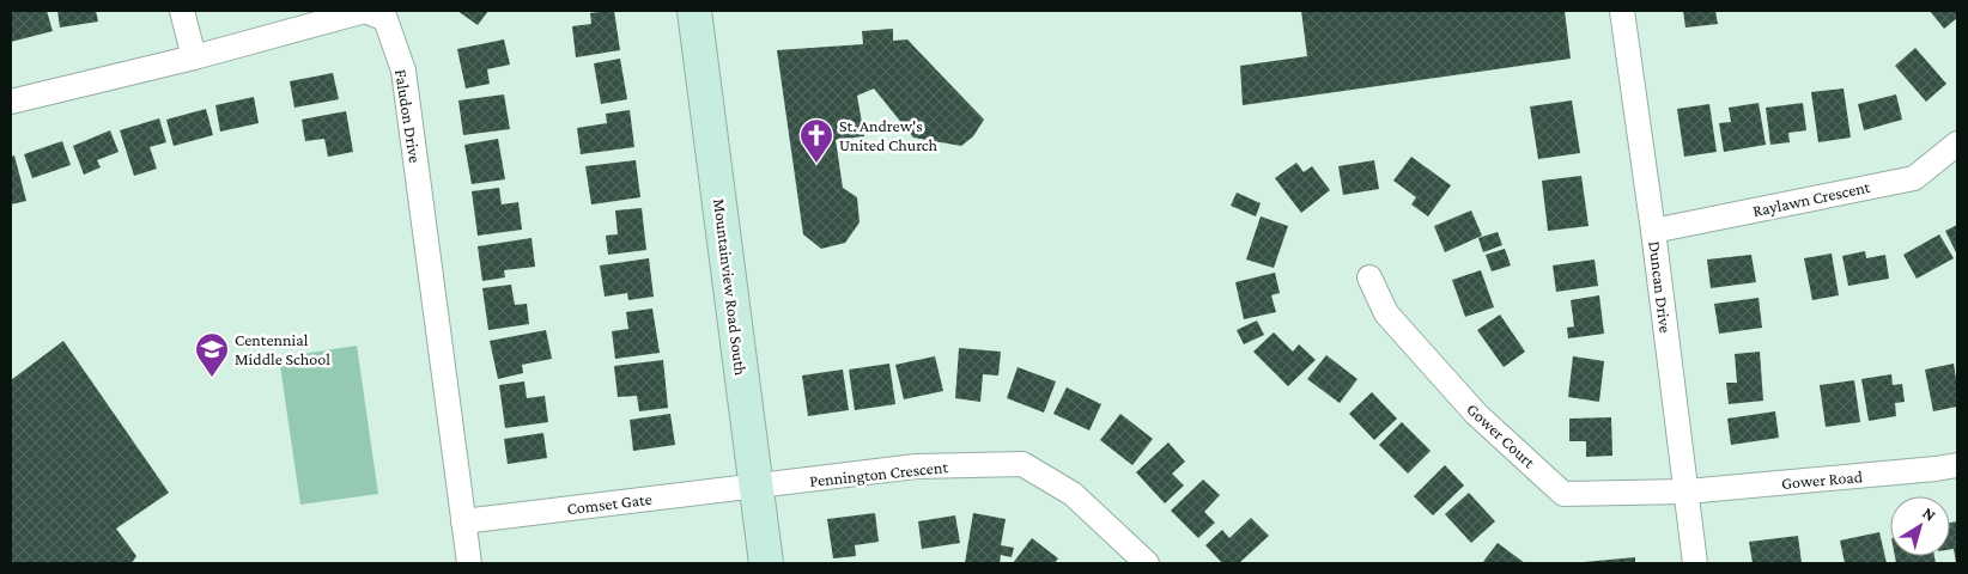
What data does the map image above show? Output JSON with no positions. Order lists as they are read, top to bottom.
{
  "streets": {
    "main road": ["Mountainview Road South"],
    "street": [
      "Faludon Drive",
      "Raylawn Crescent",
      "Duncan Drive",
      "Gower Court",
      "Pennington Crescent",
      "Gower Road",
      "Comset Gate"
    ]
  },
  "crossings": [
    ["Faludon Drive", "Comset Gate"],
    ["Raylawn Crescent", "Duncan Drive"],
    ["Mountainview Road South", "Pennington Crescent"],
    ["Mountainview Road South", "Comset Gate"],
    ["Duncan Drive", "Gower Court"],
    ["Duncan Drive", "Gower Road"],
    ["Gower Court", "Gower Road"],
    ["Pennington Crescent", "Comset Gate"]
  ],
  "places": {
    "church": ["St. Andrew's United Church"],
    "school or university": ["Centennial Middle School"]
  },
  "north": "top right"
}
